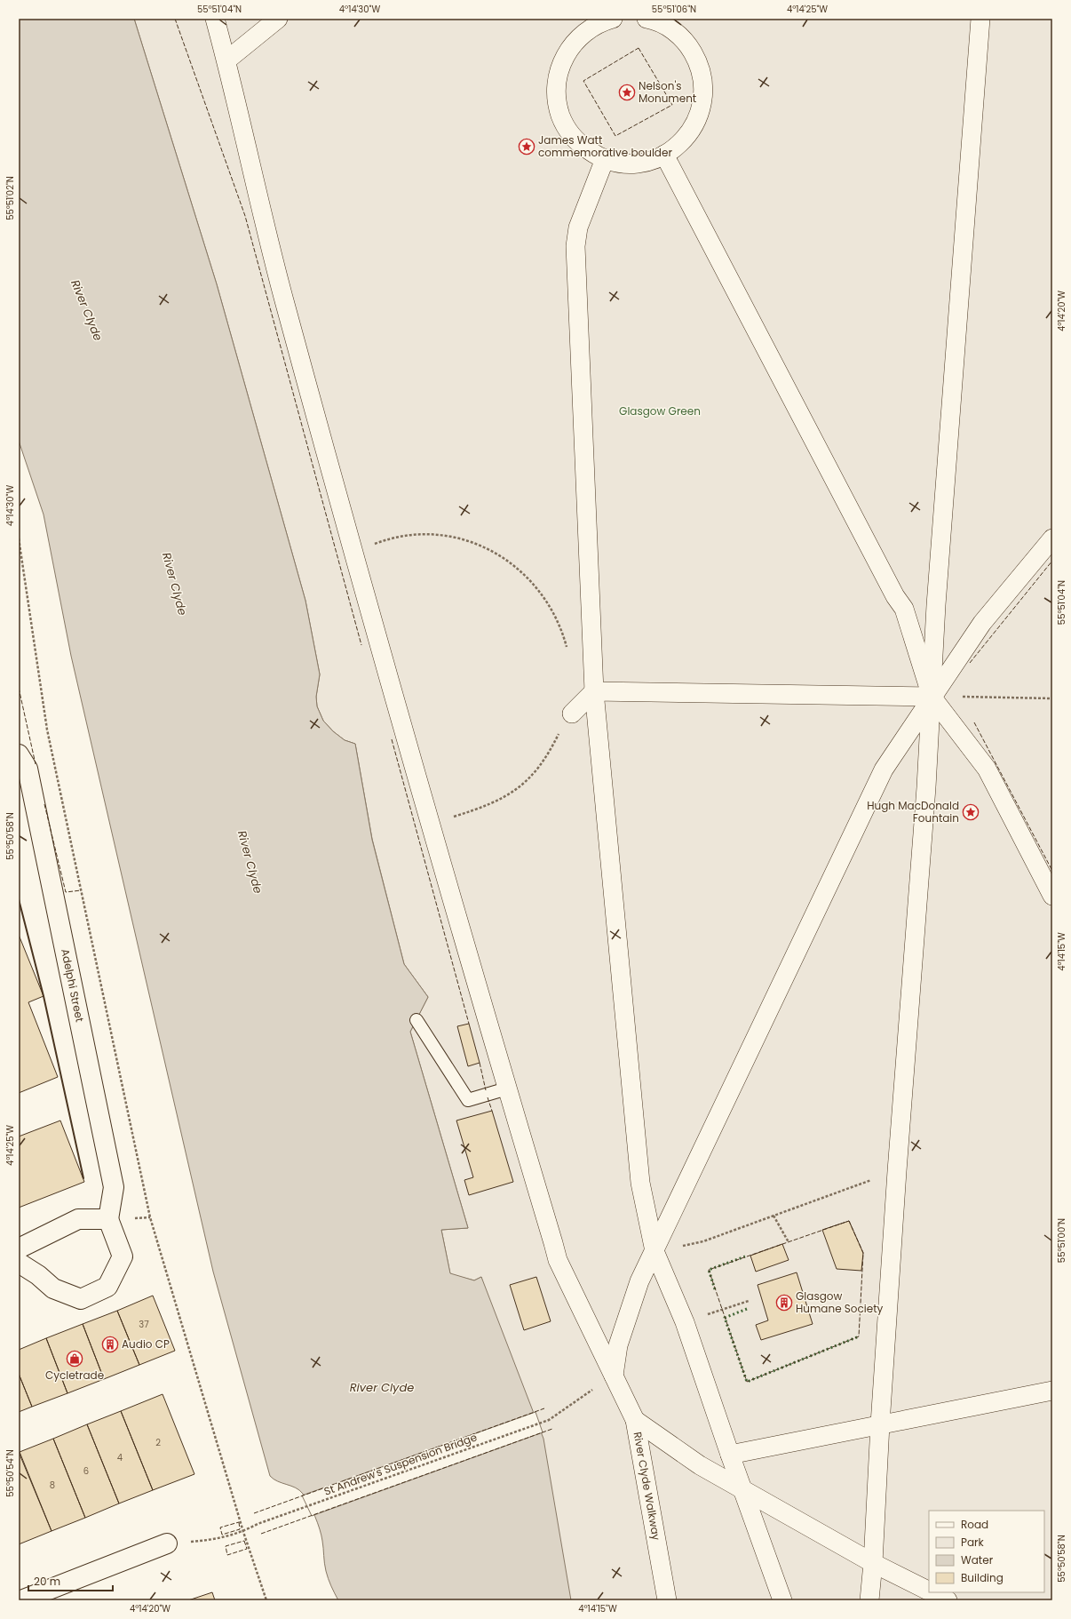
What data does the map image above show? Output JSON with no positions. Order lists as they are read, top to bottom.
{
  "streets": {
    "street": ["Adelphi Street", "River Clyde Walkway"],
    "path": ["St Andrew's Suspension Bridge"]
  },
  "crossings": [
    ["St Andrew's Suspension Bridge", "River Clyde Walkway"]
  ],
  "water": ["River Clyde"],
  "parks": ["Glasgow Green"],
  "places": {
    "place": ["Nelson's Monument", "James Watt commemorative boulder", "Hugh MacDonald Fountain"],
    "building": ["Glasgow Humane Society", "Audio CP"],
    "shop": ["Cycletrade"]
  },
  "house_numbers": [
    "37",
    "2",
    "4",
    "6",
    "8"
  ],
  "legend": [
    "Road",
    "Park",
    "Water",
    "Building"
  ],
  "scale_bar": "20 m",
  "coordinates": [
    "55°51'04\"N",
    "4°14'30\"W",
    "55°51'06\"N",
    "4°14'25\"W",
    "55°51'02\"N",
    "4°14'20\"W",
    "55°50'58\"N",
    "4°14'15\"W",
    "55°51'00\"N",
    "55°50'54\"N"
  ]
}
